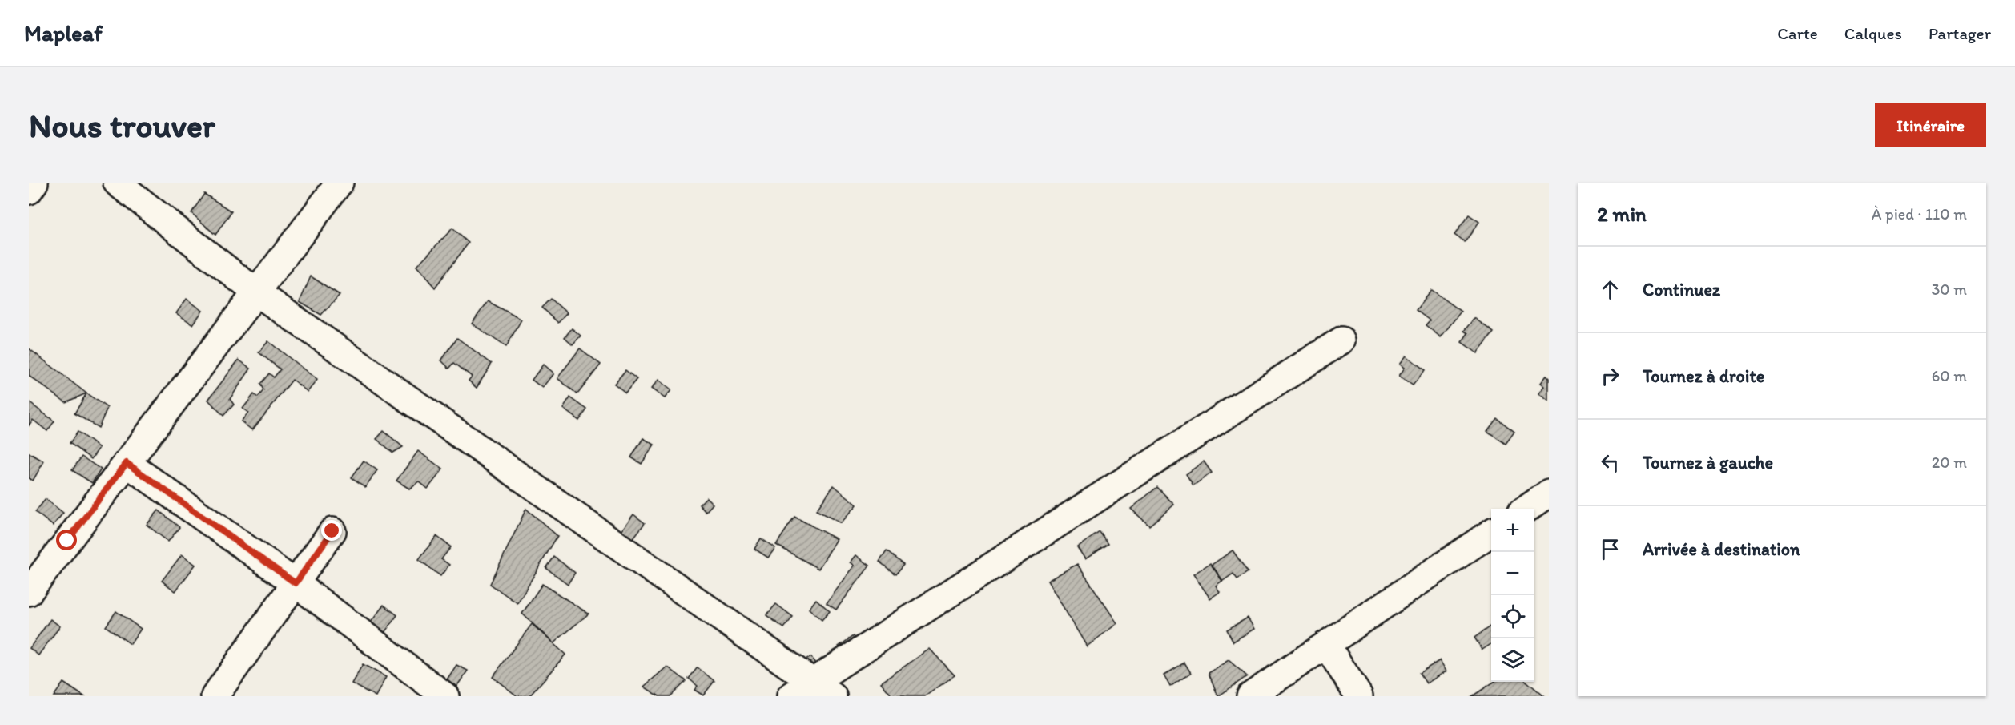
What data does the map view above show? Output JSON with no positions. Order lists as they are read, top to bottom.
{
  "page": {
    "header": "Mapleaf",
    "nav": ["Carte", "Calques", "Partager"],
    "buttons": "Itinéraire",
    "title": "Nous trouver",
    "heading": ["2 min", "À pied · 110 m"],
    "list": [
      ["Continuez", "30 m"],
      ["Tournez à droite", "60 m"],
      ["Tournez à gauche", "20 m"],
      "Arrivée à destination"
    ],
    "map_buttons": ["+", "−"]
  }
}
